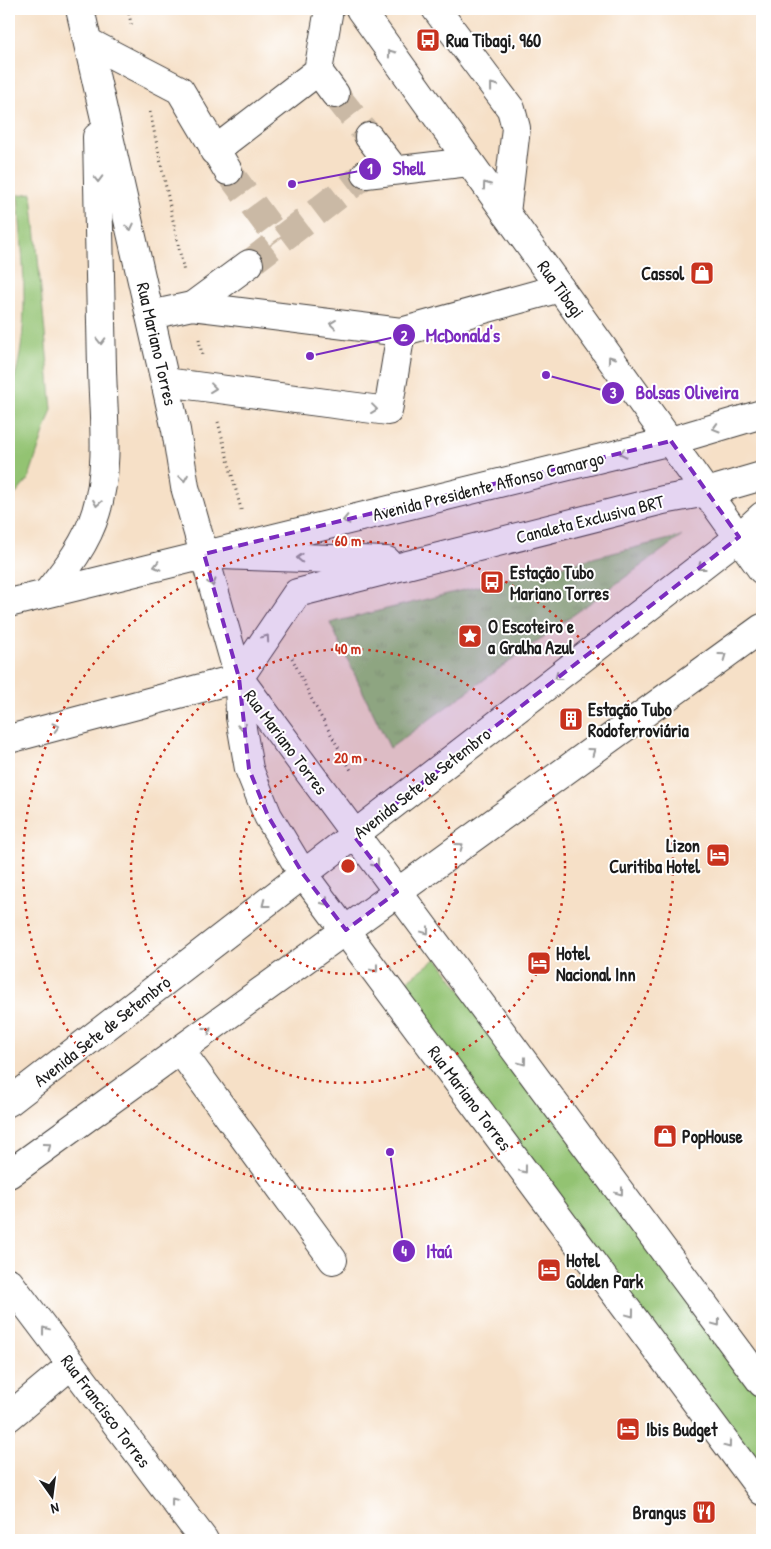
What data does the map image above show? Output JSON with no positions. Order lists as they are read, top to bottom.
{
  "streets": {
    "main road": [
      "Rua Tibagi",
      "Rua Mariano Torres",
      "Avenida Presidente Affonso Camargo",
      "Canaleta Exclusiva BRT",
      "Avenida Sete de Setembro",
      "Rua Francisco Torres"
    ]
  },
  "crossings": [
    ["Rua Tibagi", "Avenida Presidente Affonso Camargo"],
    ["Rua Tibagi", "Canaleta Exclusiva BRT"],
    ["Rua Tibagi", "Avenida Sete de Setembro"],
    ["Rua Mariano Torres", "Avenida Presidente Affonso Camargo"],
    ["Rua Mariano Torres", "Canaleta Exclusiva BRT"],
    ["Rua Mariano Torres", "Avenida Sete de Setembro"],
    ["Avenida Presidente Affonso Camargo", "Canaleta Exclusiva BRT"]
  ],
  "one_way": ["Rua Tibagi", "Rua Mariano Torres", "Rua Francisco Torres"],
  "places": {
    "bus stop": ["Rua Tibagi, 960", "Estação Tubo Mariano Torres"],
    "other": [
      "Shell",
      "McDonald's",
      "Bolsas Oliveira",
      "Itaú"
    ],
    "shop": ["Cassol", "PopHouse"],
    "place": ["O Escoteiro e a Gralha Azul"],
    "building": ["Estação Tubo Rodoferroviária"],
    "hotel": [
      "Lizon Curitiba Hotel",
      "Hotel Nacional Inn",
      "Hotel Golden Park",
      "Ibis Budget"
    ],
    "restaurant": ["Brangus"]
  },
  "north": "bottom",
  "rings": ["60 m", "40 m", "20 m"]
}
